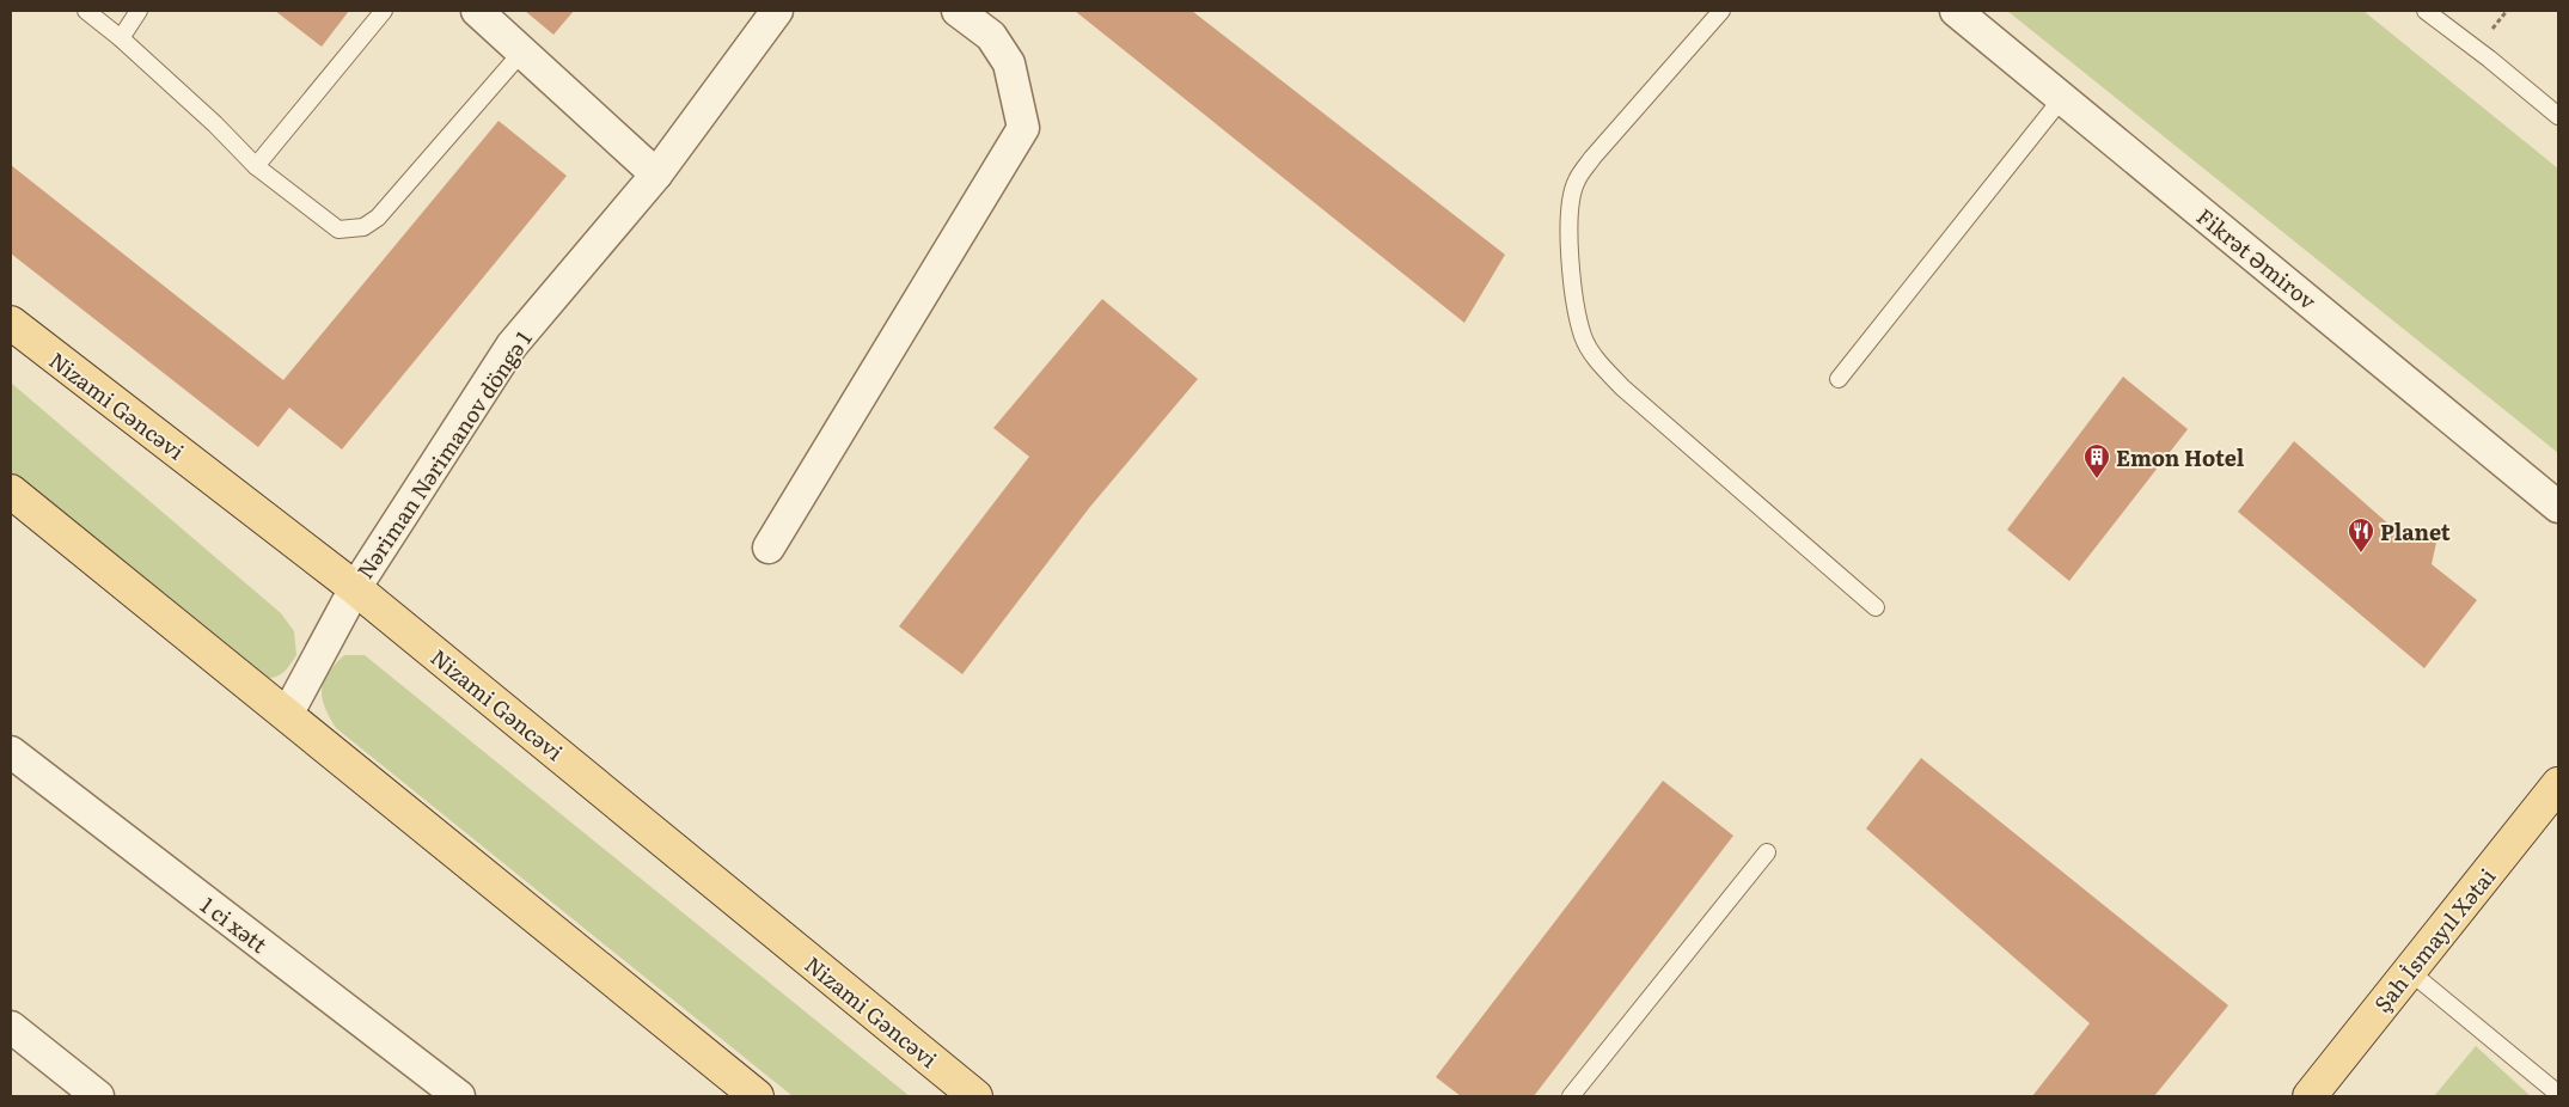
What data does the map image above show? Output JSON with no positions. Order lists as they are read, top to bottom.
{
  "streets": {
    "main road": ["Nizami Gəncəvi", "Şah İsmayıl Xətai"],
    "street": ["Fikrət Əmirov", "Nəriman Nərimanov döngə 1", "1 ci xətt"]
  },
  "crossings": [
    ["Nizami Gəncəvi", "Nəriman Nərimanov döngə 1"]
  ],
  "places": {
    "building": ["Emon Hotel"],
    "restaurant": ["Planet"]
  }
}
